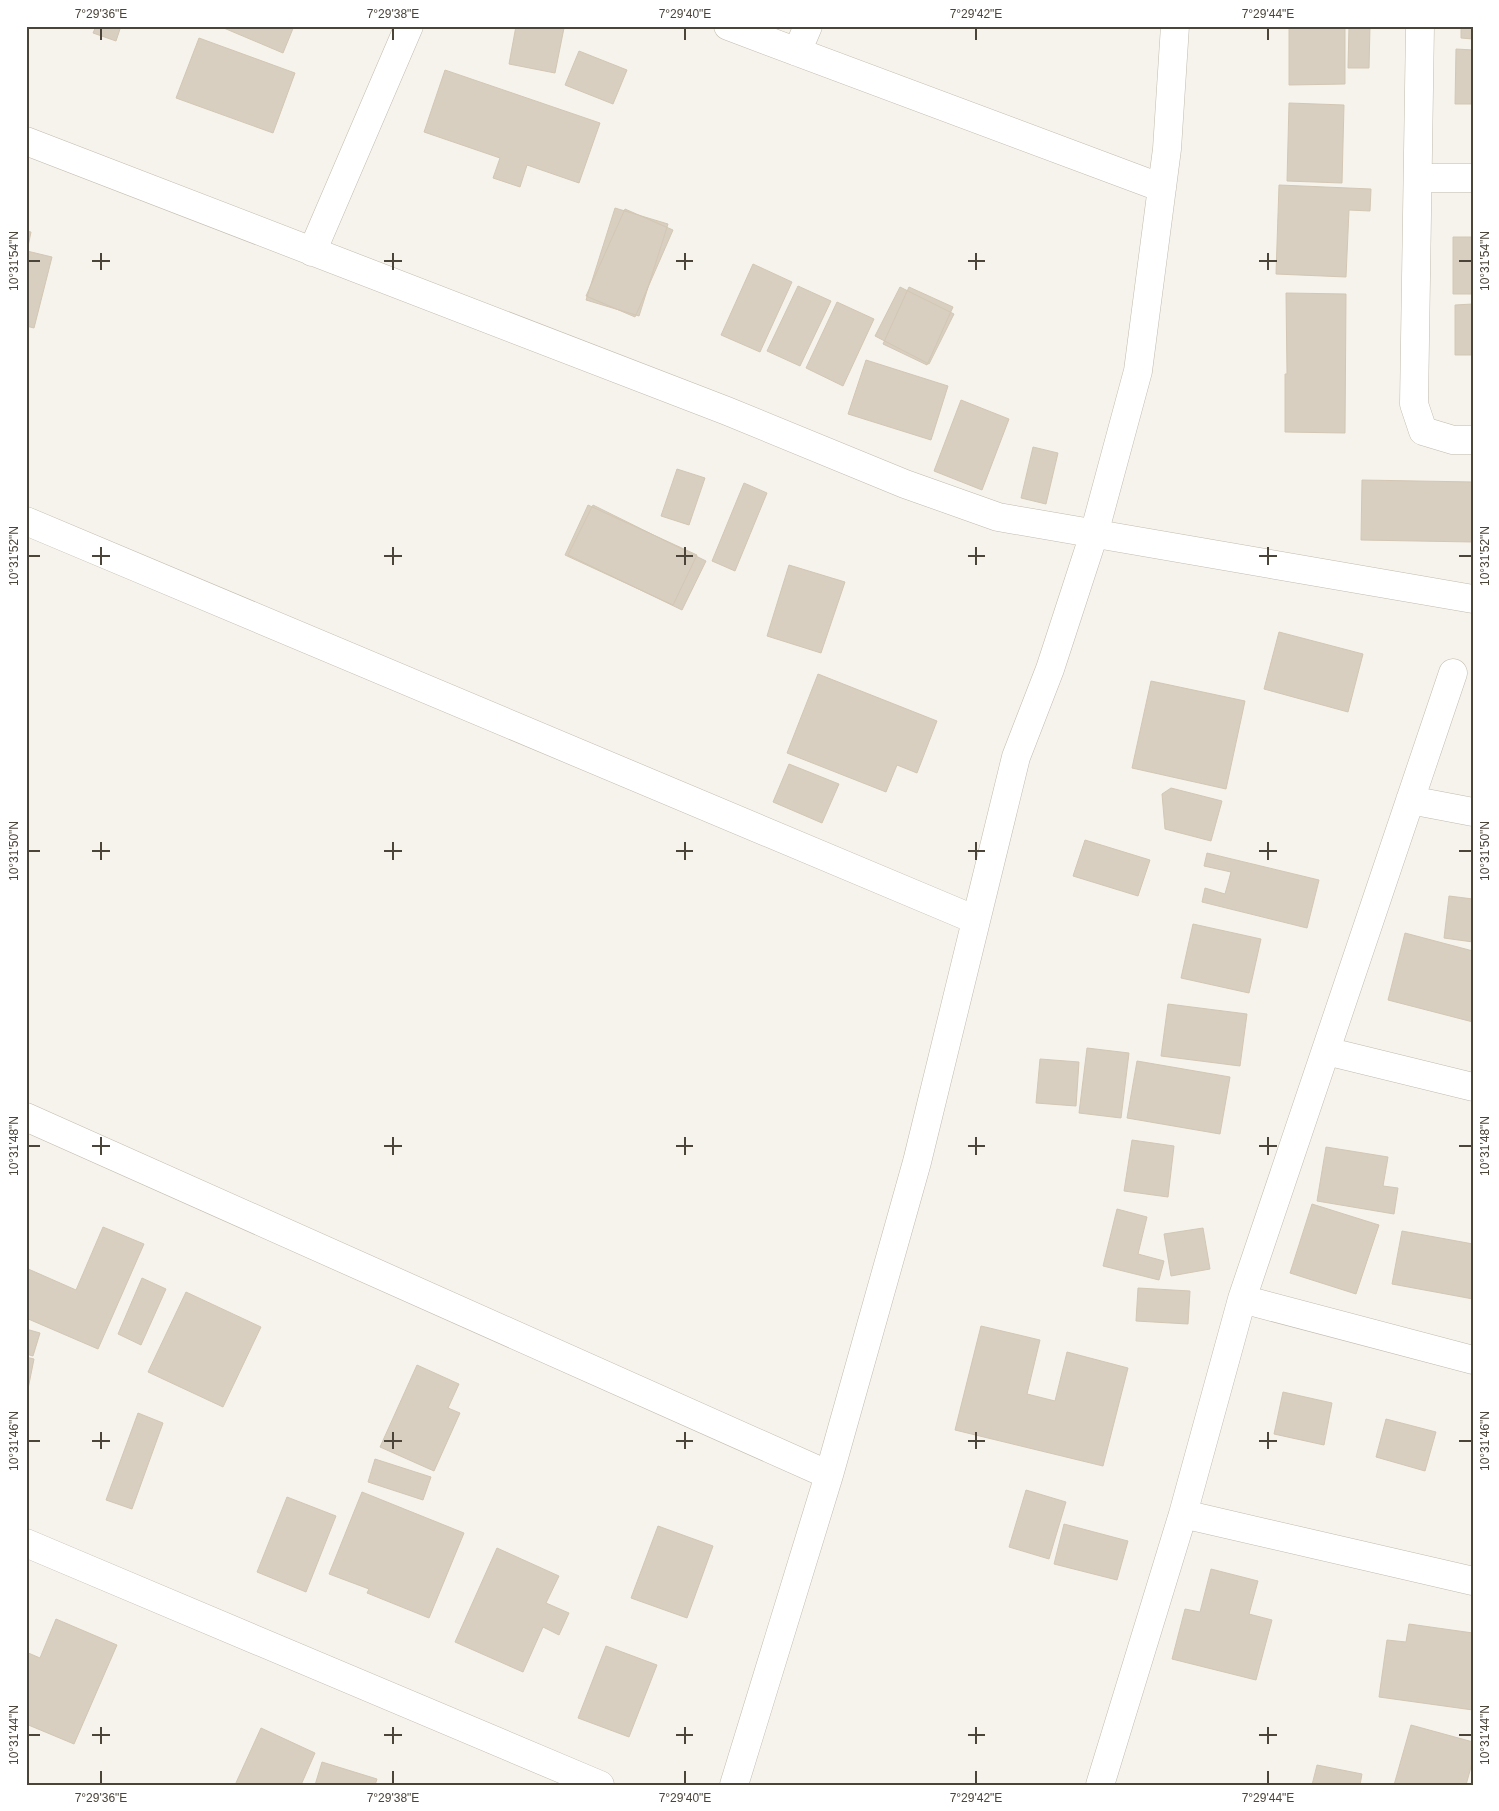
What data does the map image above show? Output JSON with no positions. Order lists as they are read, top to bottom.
{
  "coordinates": [
    "7°29'36\"E",
    "7°29'38\"E",
    "7°29'40\"E",
    "7°29'42\"E",
    "7°29'44\"E",
    "10°31'54\"N",
    "10°31'52\"N",
    "10°31'50\"N",
    "10°31'48\"N",
    "10°31'46\"N",
    "10°31'44\"N"
  ]
}
